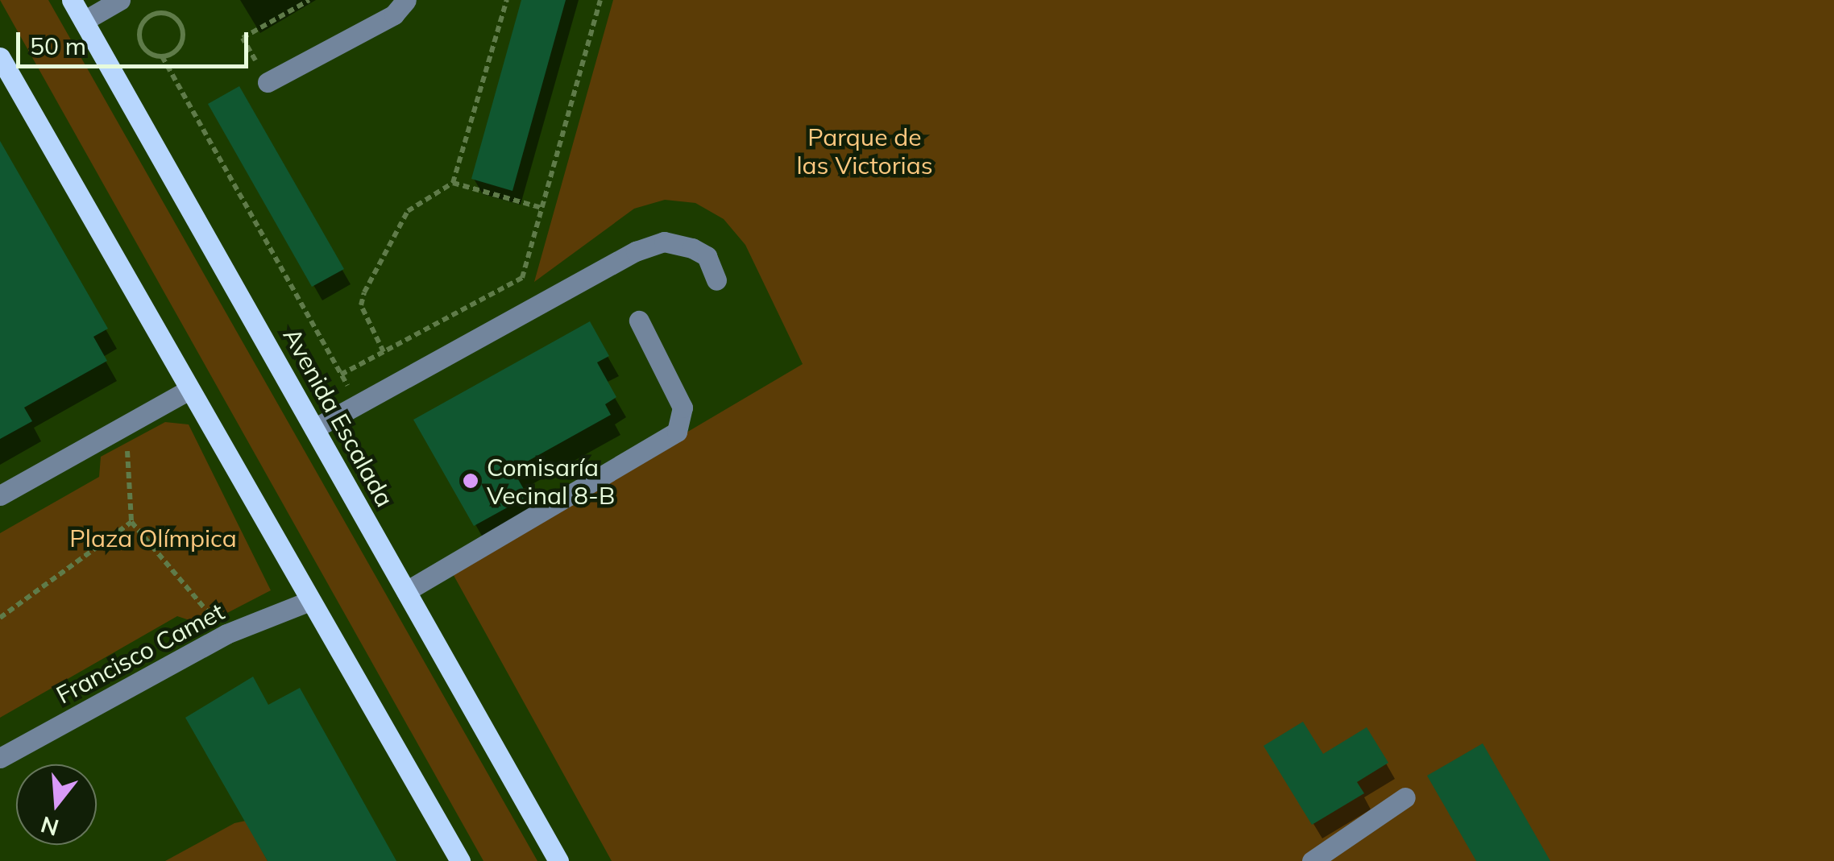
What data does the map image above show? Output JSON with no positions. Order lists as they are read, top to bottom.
{
  "streets": {
    "main road": ["Avenida Escalada"],
    "street": ["Francisco Camet"]
  },
  "parks": ["Parque de las Victorias", "Plaza Olímpica"],
  "places": ["Comisaría Vecinal 8-B"],
  "scale_bar": "50 m",
  "north": "bottom"
}
